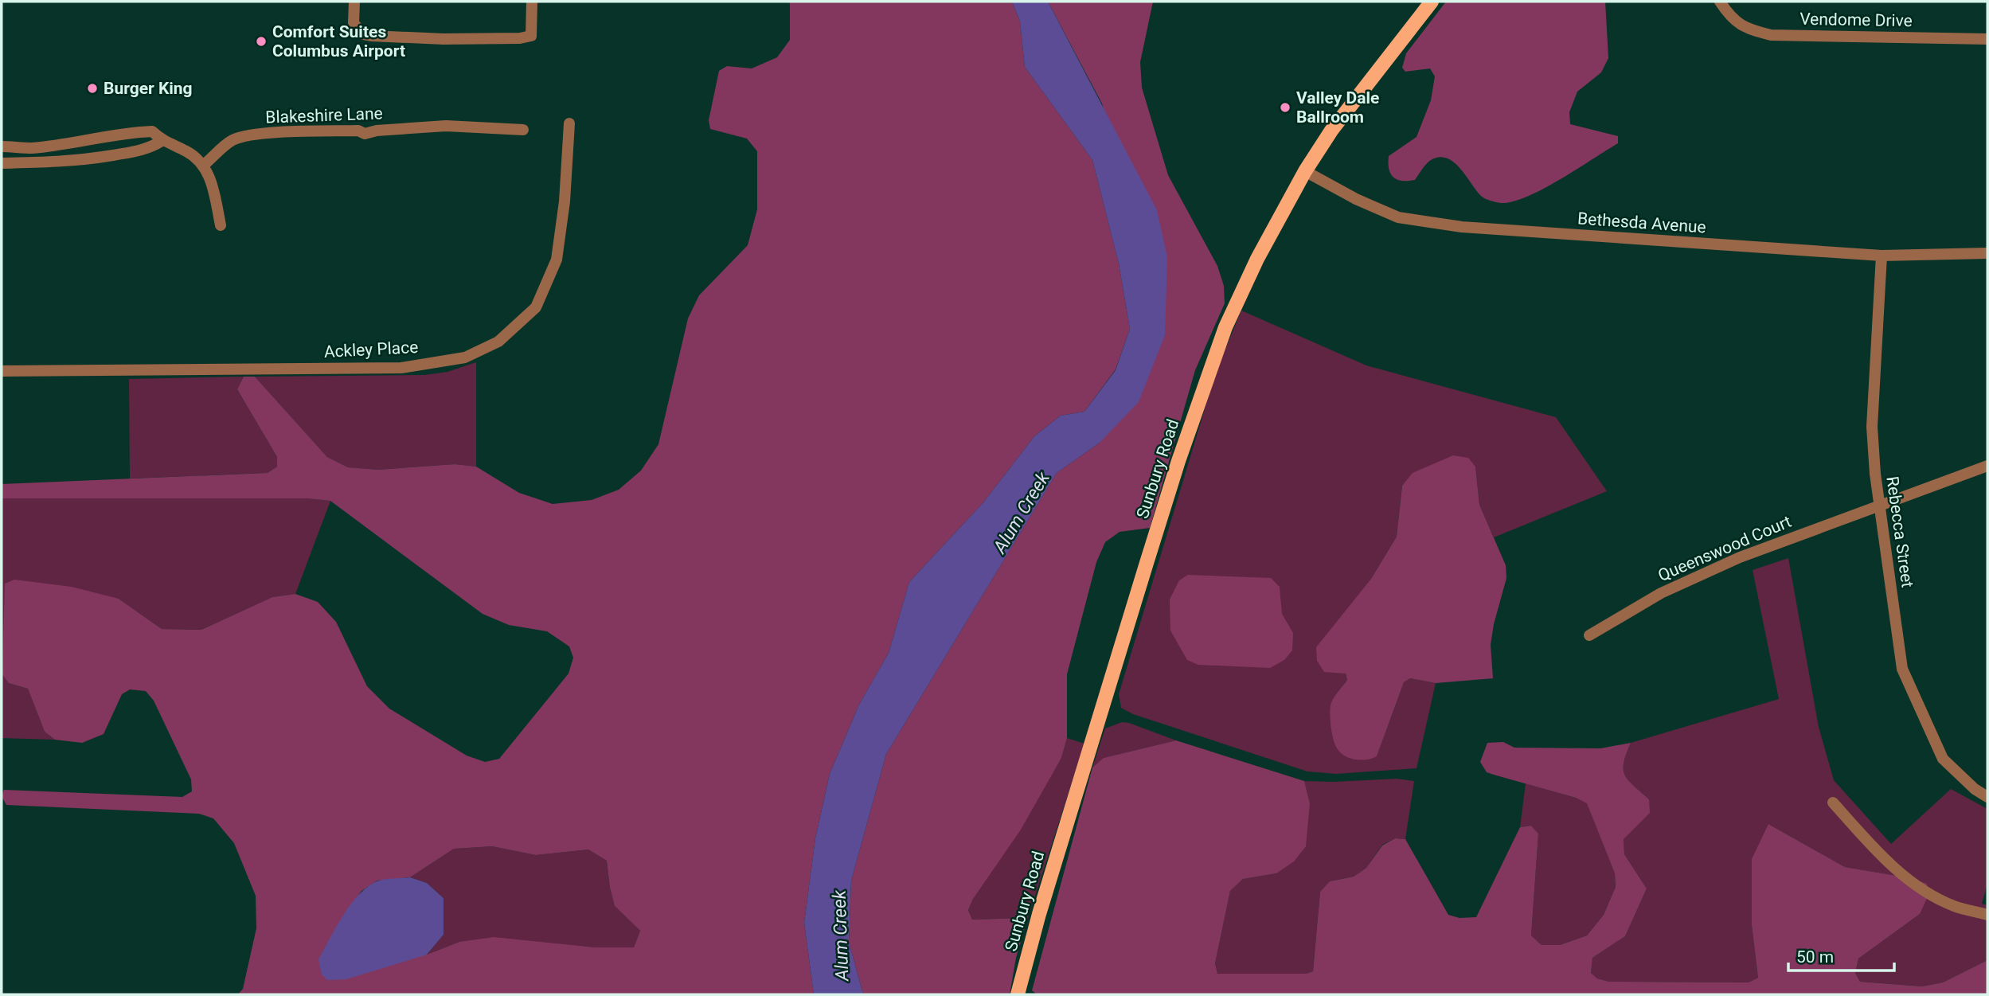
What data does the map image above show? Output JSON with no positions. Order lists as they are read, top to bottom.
{
  "streets": {
    "main road": ["Sunbury Road"],
    "street": [
      "Vendome Drive",
      "Blakeshire Lane",
      "Bethesda Avenue",
      "Ackley Place",
      "Rebecca Street",
      "Queenswood Court"
    ]
  },
  "crossings": [
    ["Bethesda Avenue", "Sunbury Road"],
    ["Bethesda Avenue", "Rebecca Street"],
    ["Rebecca Street", "Queenswood Court"]
  ],
  "water": ["Alum Creek"],
  "places": ["Comfort Suites Columbus Airport", "Burger King", "Valley Dale Ballroom"],
  "scale_bar": "50 m"
}
